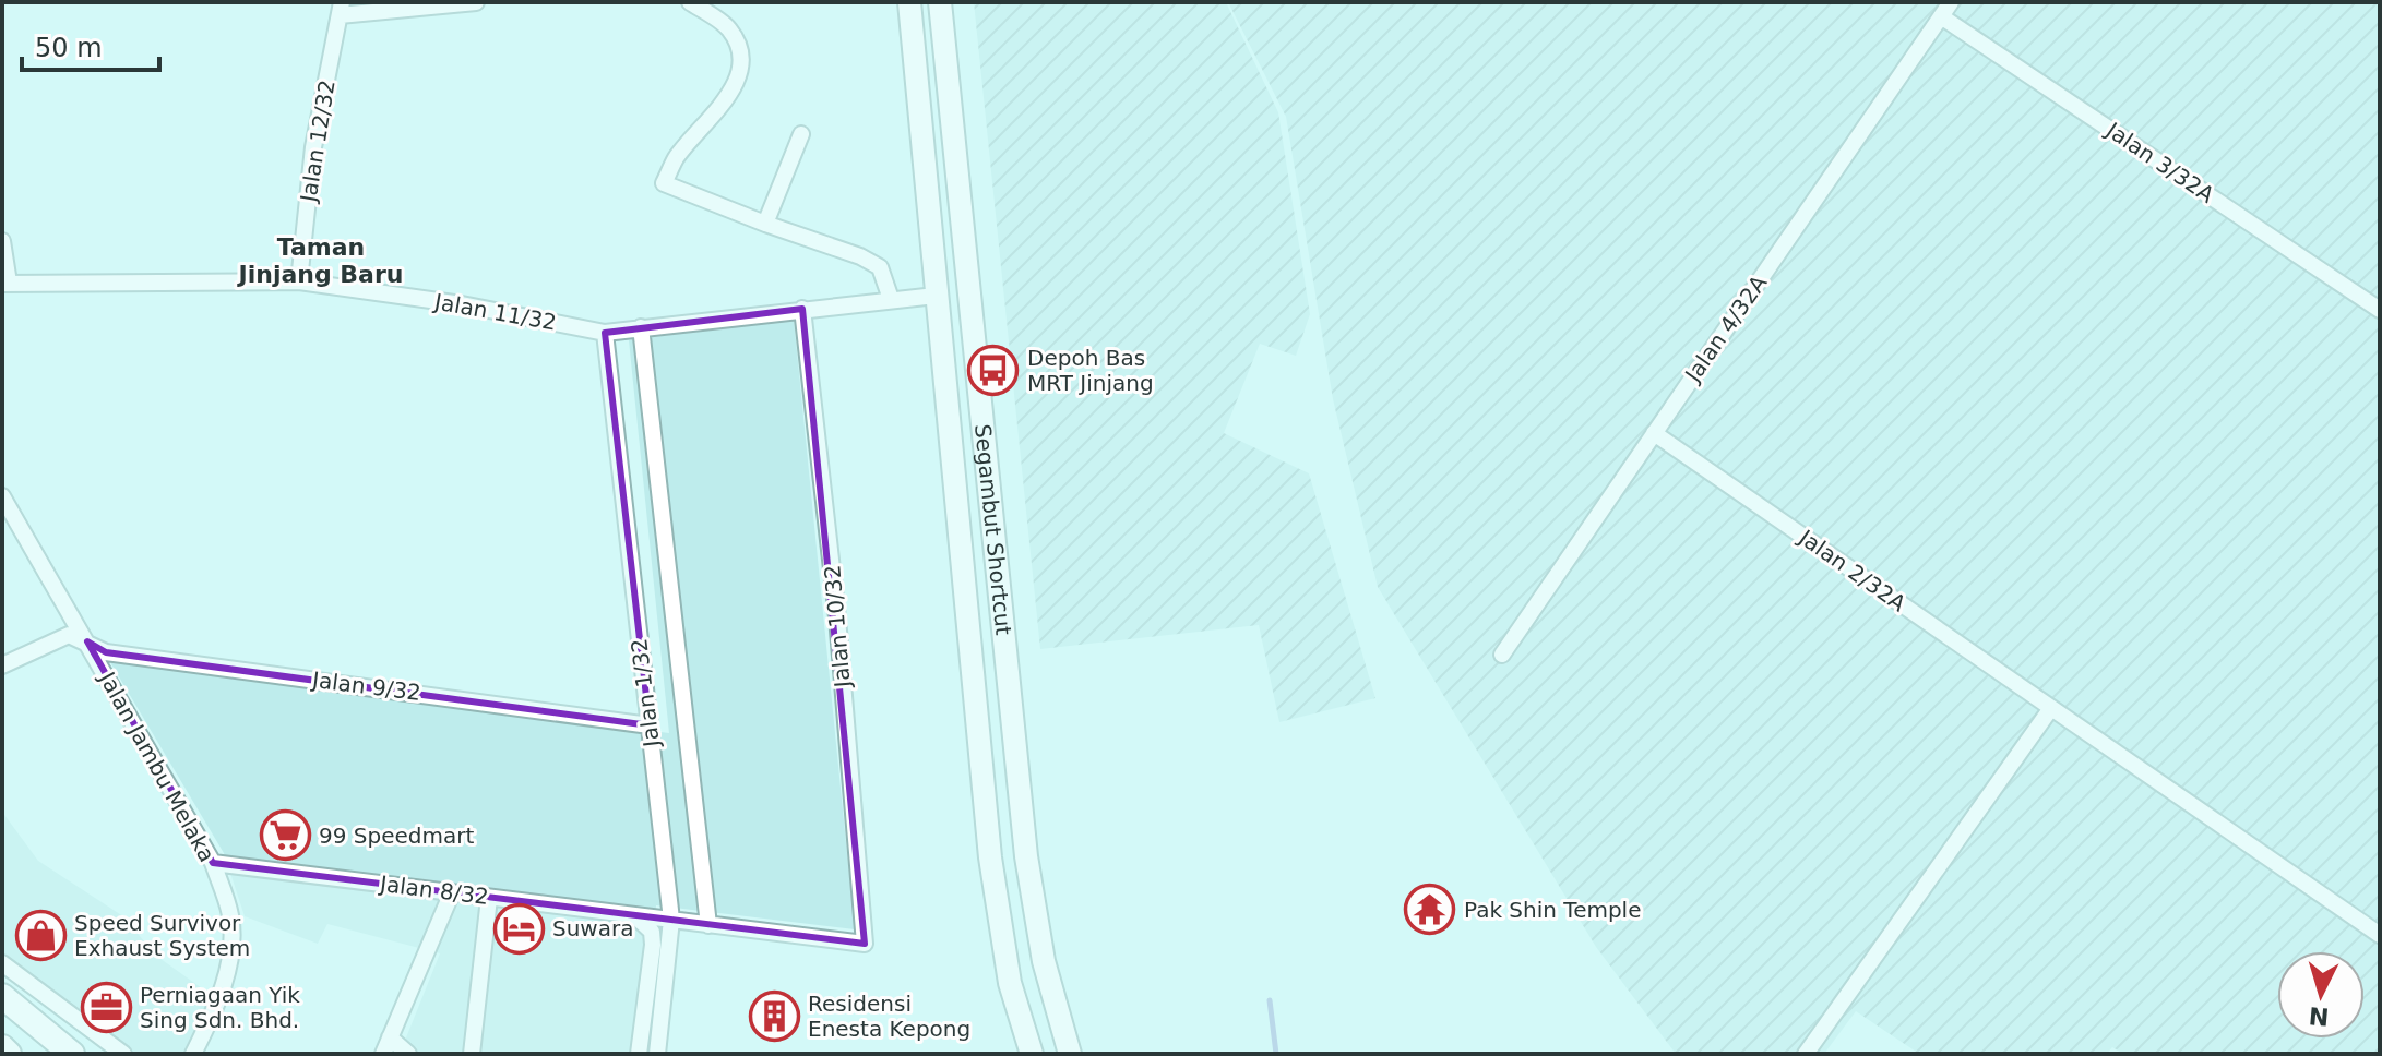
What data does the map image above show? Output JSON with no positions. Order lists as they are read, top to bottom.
{
  "streets": {
    "main road": ["Segambut Shortcut"],
    "street": [
      "Jalan 12/32",
      "Jalan 3/32A",
      "Jalan 11/32",
      "Jalan 4/32A",
      "Jalan 2/32A",
      "Jalan 10/32",
      "Jalan 9/32",
      "Jalan 1/32",
      "Jalan Jambu Melaka",
      "Jalan 8/32"
    ]
  },
  "crossings": [
    ["Jalan 12/32", "Jalan 11/32"],
    ["Jalan 3/32A", "Jalan 4/32A"],
    ["Jalan 11/32", "Segambut Shortcut"],
    ["Jalan 11/32", "Jalan 10/32"],
    ["Jalan 11/32", "Jalan 1/32"],
    ["Jalan 4/32A", "Jalan 2/32A"],
    ["Jalan 10/32", "Jalan 8/32"],
    ["Jalan 9/32", "Jalan 1/32"],
    ["Jalan 9/32", "Jalan Jambu Melaka"],
    ["Jalan 1/32", "Jalan 8/32"],
    ["Jalan Jambu Melaka", "Jalan 8/32"]
  ],
  "districts": ["Taman Jinjang Baru"],
  "places": {
    "bus stop": ["Depoh Bas MRT Jinjang"],
    "supermarket": ["99 Speedmart"],
    "temple": ["Pak Shin Temple"],
    "hotel": ["Suwara"],
    "shop": ["Speed Survivor Exhaust System"],
    "office": ["Perniagaan Yik Sing Sdn. Bhd."],
    "building": ["Residensi Enesta Kepong"]
  },
  "scale_bar": "50 m",
  "north": "bottom"
}
